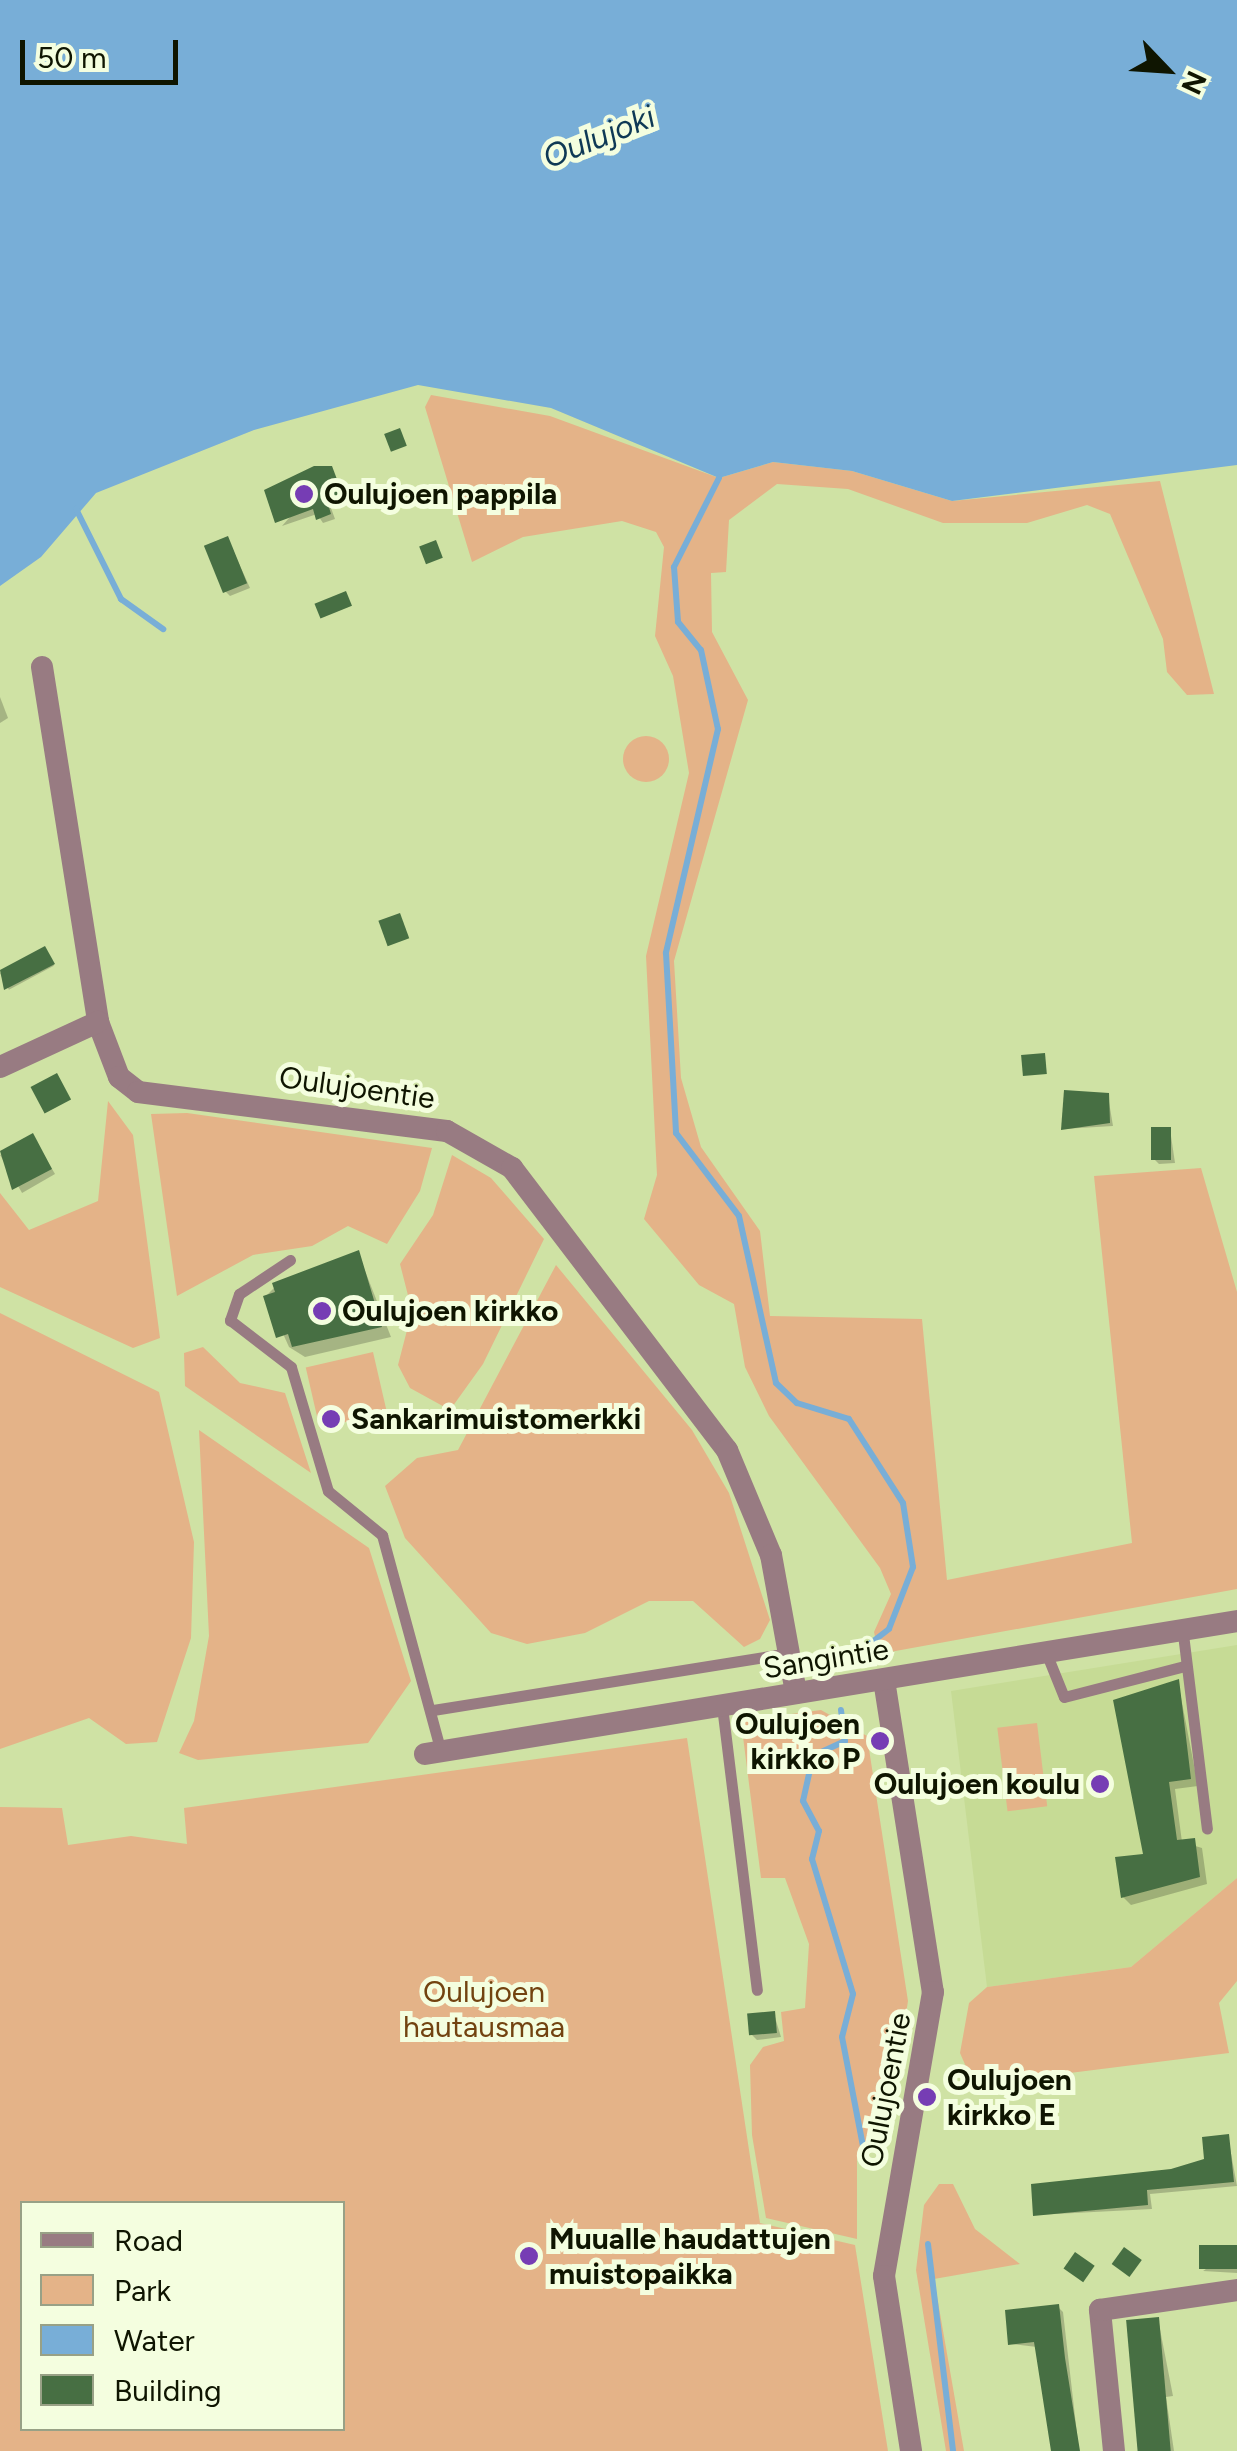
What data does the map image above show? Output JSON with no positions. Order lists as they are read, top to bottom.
{
  "streets": {
    "street": ["Oulujoentie", "Sangintie"]
  },
  "crossings": [
    ["Oulujoentie", "Sangintie"]
  ],
  "water": ["Oulujoki"],
  "parks": ["Oulujoen hautausmaa"],
  "places": [
    "Oulujoen pappila",
    "Oulujoen kirkko",
    "Sankarimuistomerkki",
    "Oulujoen kirkko P",
    "Oulujoen koulu",
    "Oulujoen kirkko E",
    "Muualle haudattujen muistopaikka"
  ],
  "legend": [
    "Road",
    "Park",
    "Water",
    "Building"
  ],
  "scale_bar": "50 m",
  "north": "bottom right"
}
